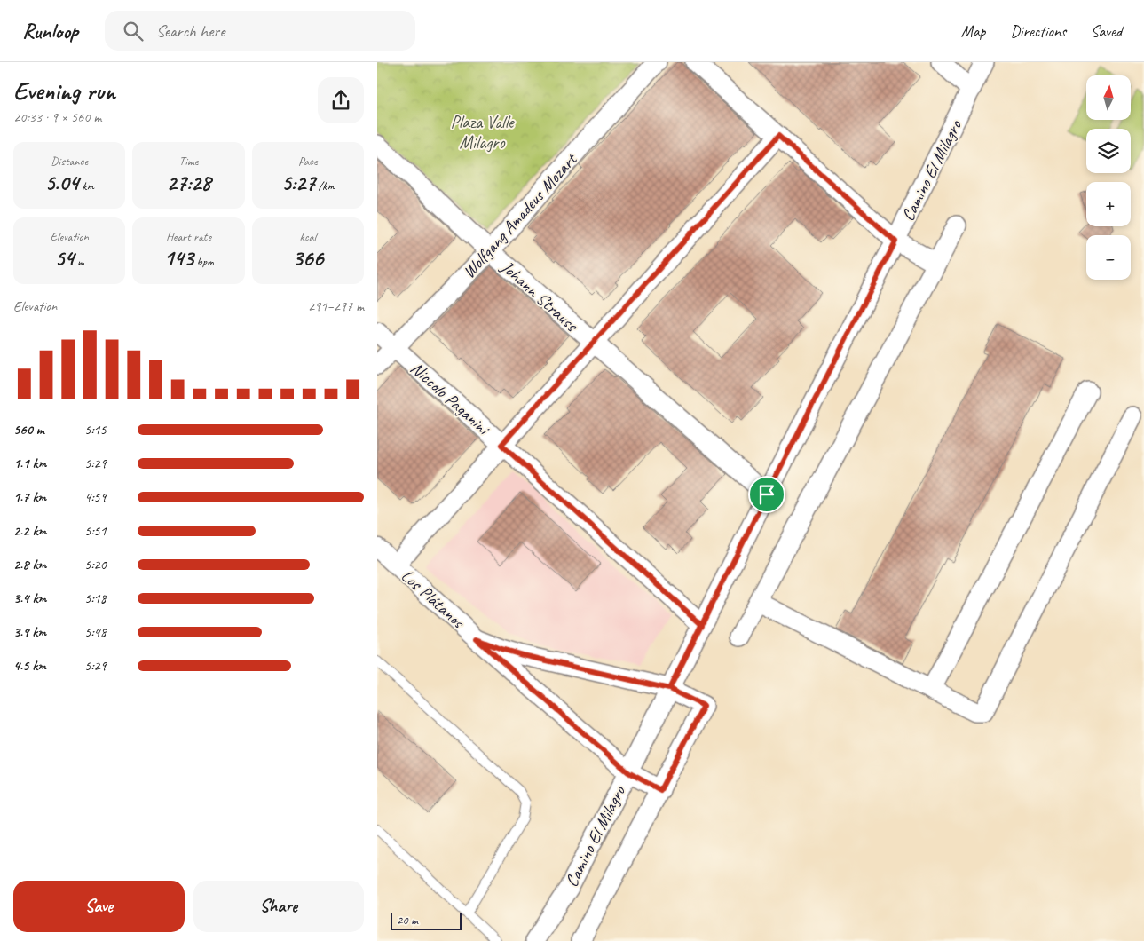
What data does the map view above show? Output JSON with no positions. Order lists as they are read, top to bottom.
{
  "streets": {
    "street": [
      "Camino El Milagro",
      "Wolfgang Amadeus Mozart",
      "Johann Strauss",
      "Niccolo Paganini",
      "Los Plátanos"
    ]
  },
  "crossings": [
    ["Camino El Milagro", "Johann Strauss"],
    ["Camino El Milagro", "Niccolo Paganini"],
    ["Camino El Milagro", "Los Plátanos"],
    ["Wolfgang Amadeus Mozart", "Johann Strauss"],
    ["Wolfgang Amadeus Mozart", "Niccolo Paganini"]
  ],
  "parks": ["Plaza Valle Milagro"],
  "scale_bar": "20 m",
  "north": "top",
  "page": {
    "header": "Runloop",
    "search": "Search here",
    "nav": ["Map", "Directions", "Saved"],
    "heading": ["Evening run", "20:33 · 9 × 560 m"],
    "map_buttons": ["+", "−"],
    "stats": [
      ["Distance", "5.04 km"],
      ["Time", "27:28"],
      ["Pace", "5:27 /km"],
      ["Elevation", "54 m"],
      ["Heart rate", "143 bpm"],
      ["kcal", "366"]
    ],
    "chart": ["Elevation", "291–297 m"],
    "list": [
      {
        "name": "560 m",
        "note": "5:15"
      },
      {
        "name": "1.1 km",
        "note": "5:29"
      },
      {
        "name": "1.7 km",
        "note": "4:59"
      },
      {
        "name": "2.2 km",
        "note": "5:51"
      },
      {
        "name": "2.8 km",
        "note": "5:20"
      },
      {
        "name": "3.4 km",
        "note": "5:18"
      },
      {
        "name": "3.9 km",
        "note": "5:48"
      },
      {
        "name": "4.5 km",
        "note": "5:29"
      }
    ],
    "buttons": ["Save", "Share"],
    "scale": "20 m"
  }
}
